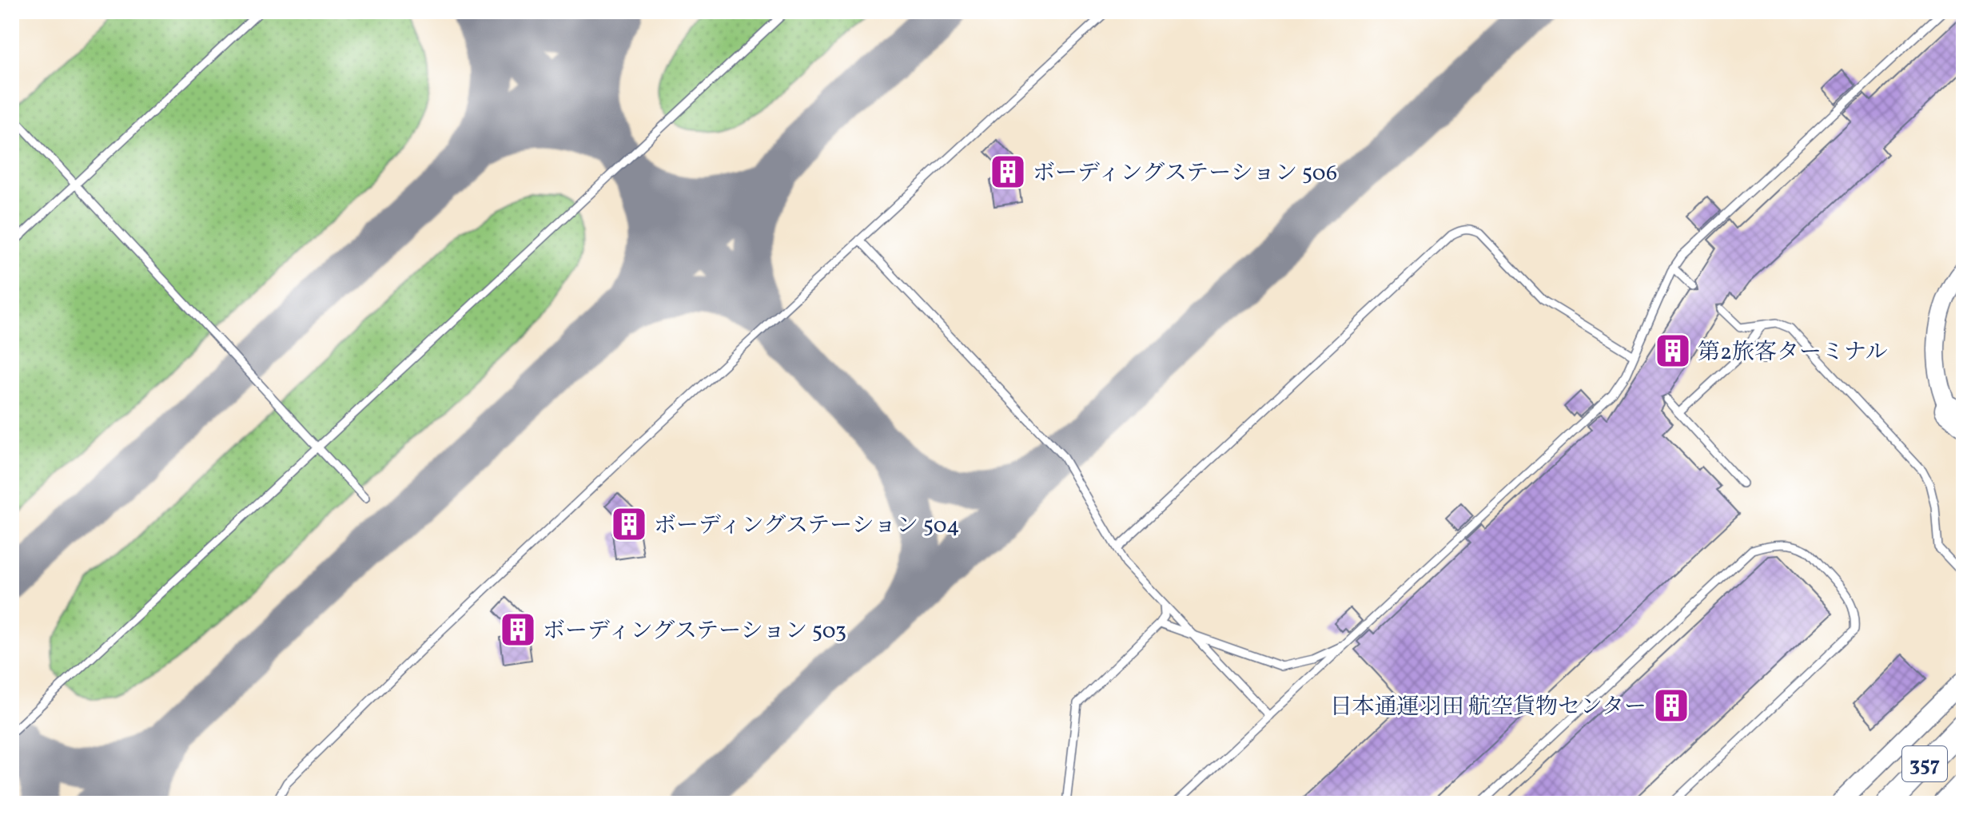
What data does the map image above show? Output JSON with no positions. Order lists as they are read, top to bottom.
{
  "streets": {
    "highway": ["357"]
  },
  "places": {
    "building": [
      "ボーディングステーション 506",
      "第2旅客ターミナル",
      "ボーディングステーション 504",
      "ボーディングステーション 503",
      "日本通運羽田 航空貨物センター"
    ]
  }
}
